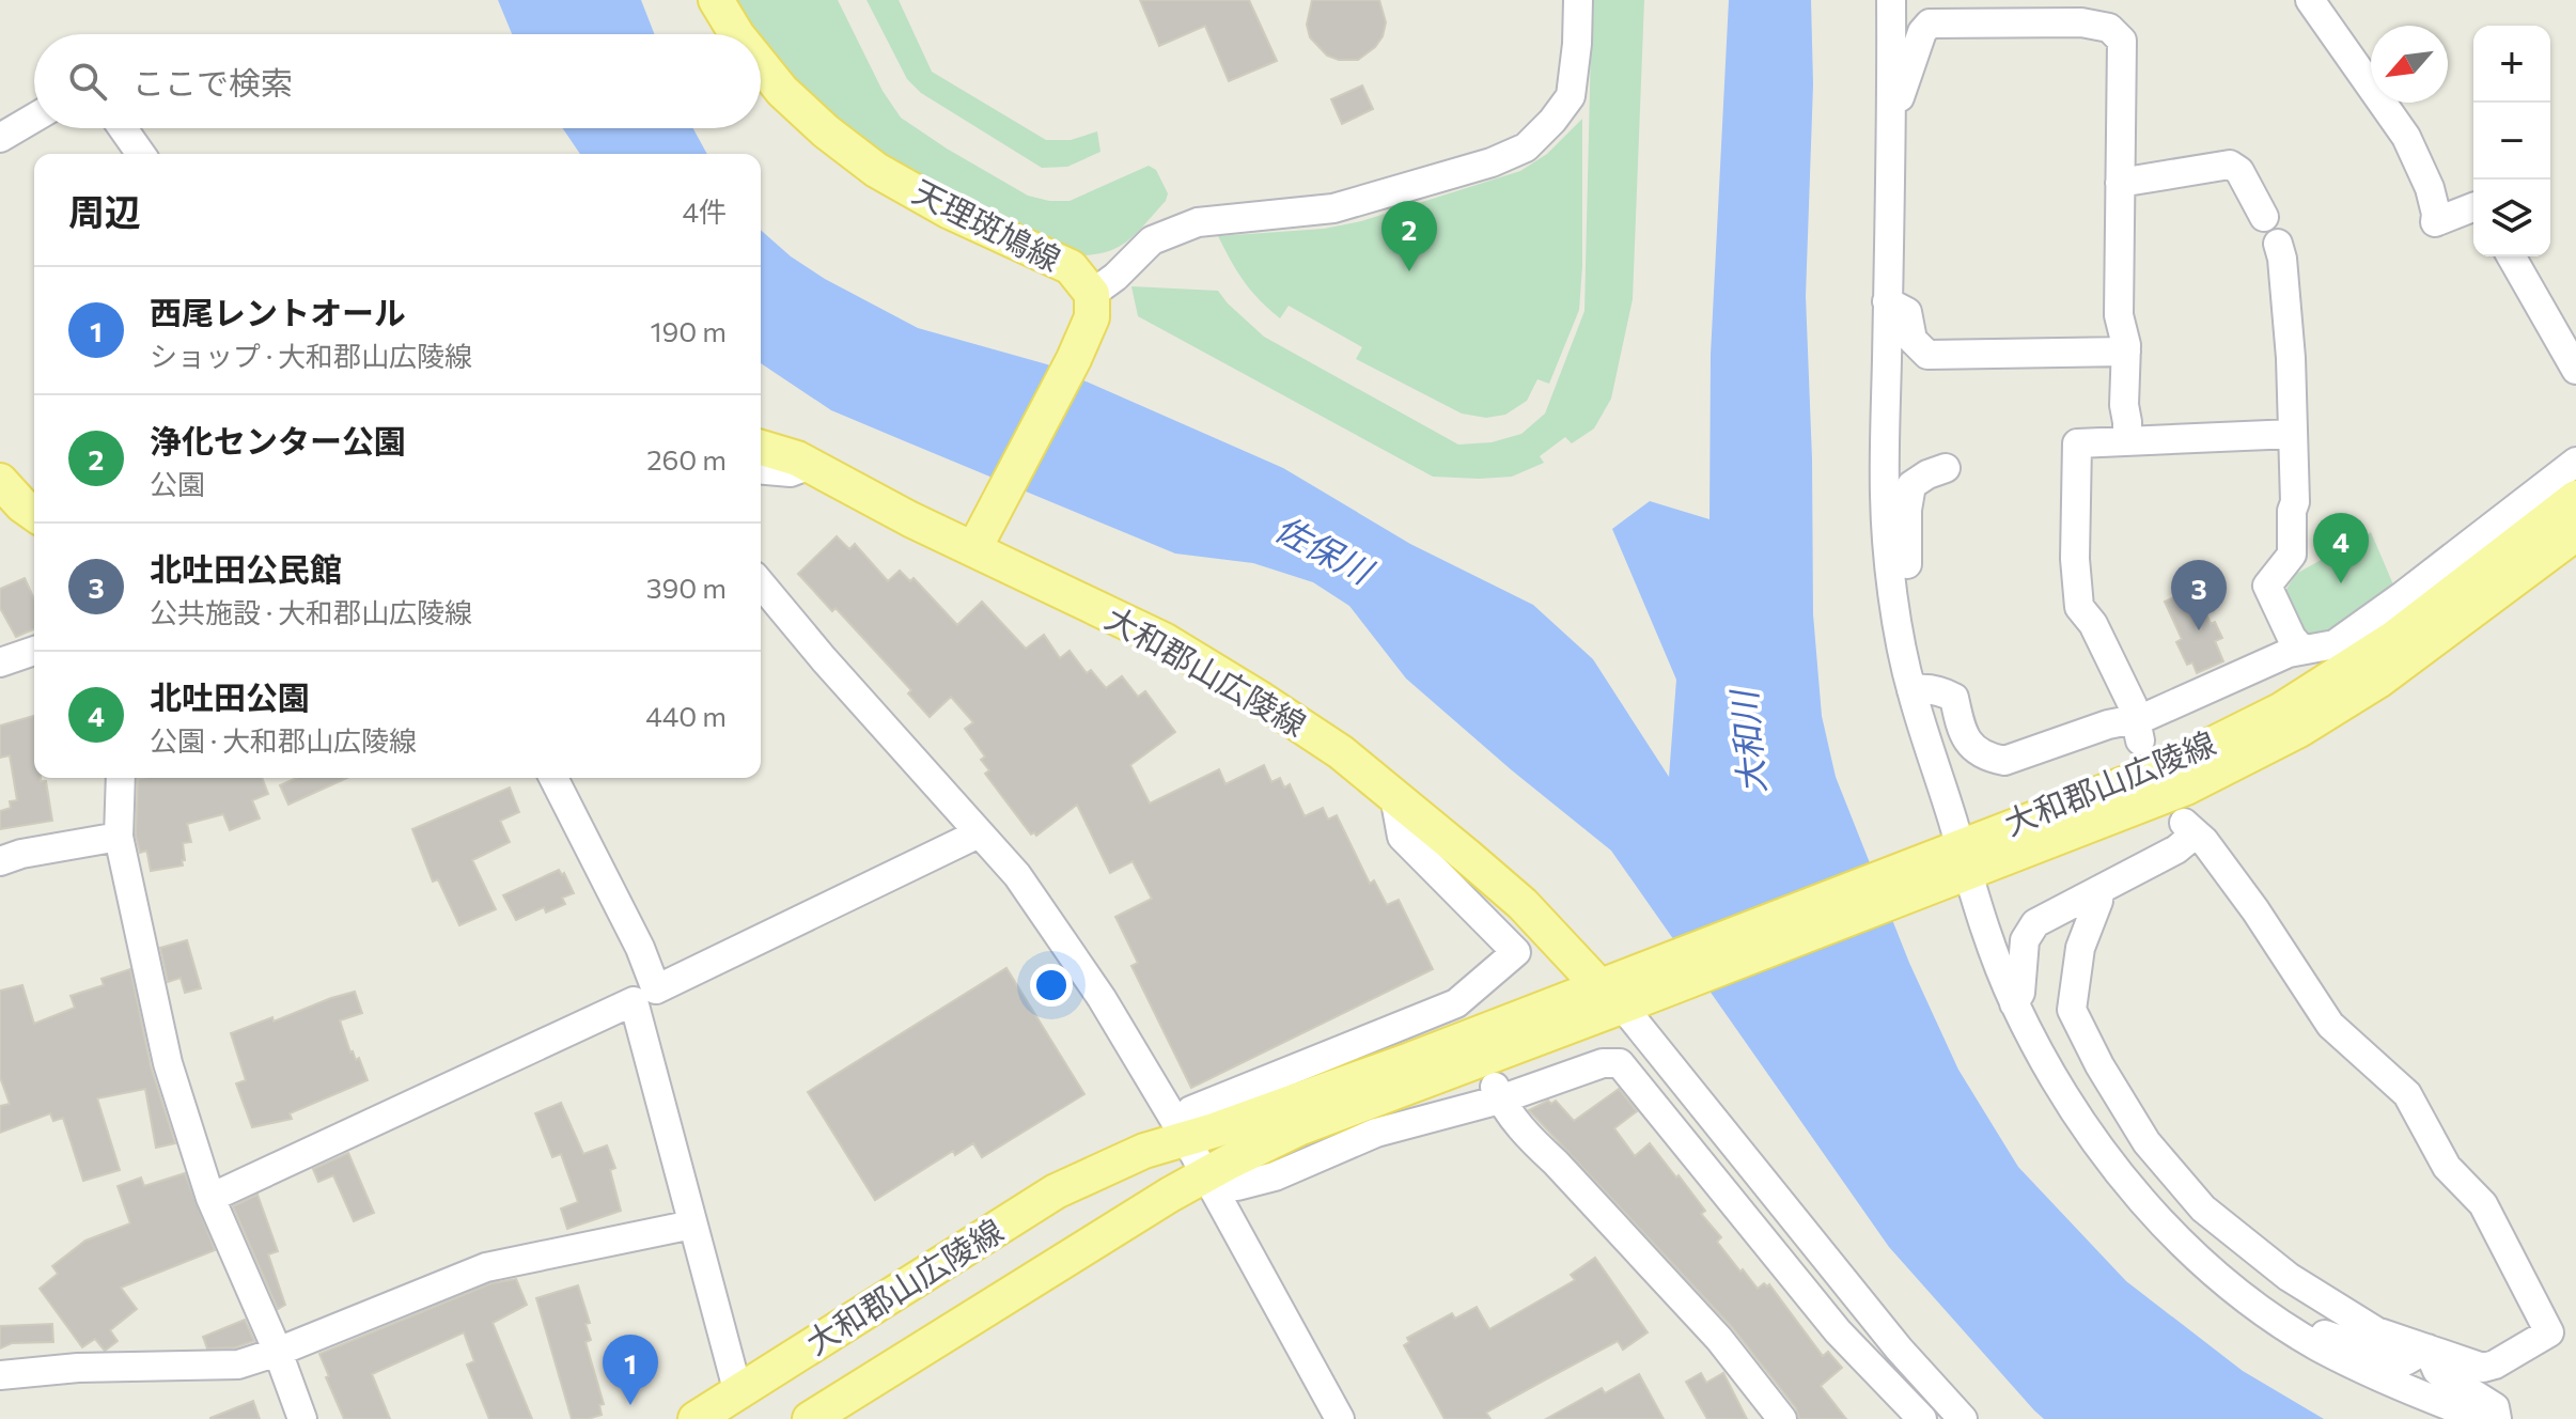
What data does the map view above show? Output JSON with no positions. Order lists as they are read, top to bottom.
{
  "streets": {
    "main road": ["天理斑鳩線", "大和郡山広陵線"]
  },
  "crossings": [
    ["天理斑鳩線", "大和郡山広陵線"]
  ],
  "water": ["佐保川", "大和川"],
  "north": "bottom left",
  "page": {
    "map_buttons": ["+", "−"],
    "search": "ここで検索",
    "heading": ["周辺", "4件"],
    "pins": [
      "2",
      "4",
      "3",
      "1"
    ],
    "list": [
      {
        "mark": "1",
        "name": "西尾レントオール",
        "note": "ショップ · 大和郡山広陵線",
        "value": "190 m"
      },
      {
        "mark": "2",
        "name": "浄化センター公園",
        "note": "公園",
        "value": "260 m"
      },
      {
        "mark": "3",
        "name": "北吐田公民館",
        "note": "公共施設 · 大和郡山広陵線",
        "value": "390 m"
      },
      {
        "mark": "4",
        "name": "北吐田公園",
        "note": "公園 · 大和郡山広陵線",
        "value": "440 m"
      }
    ]
  }
}
